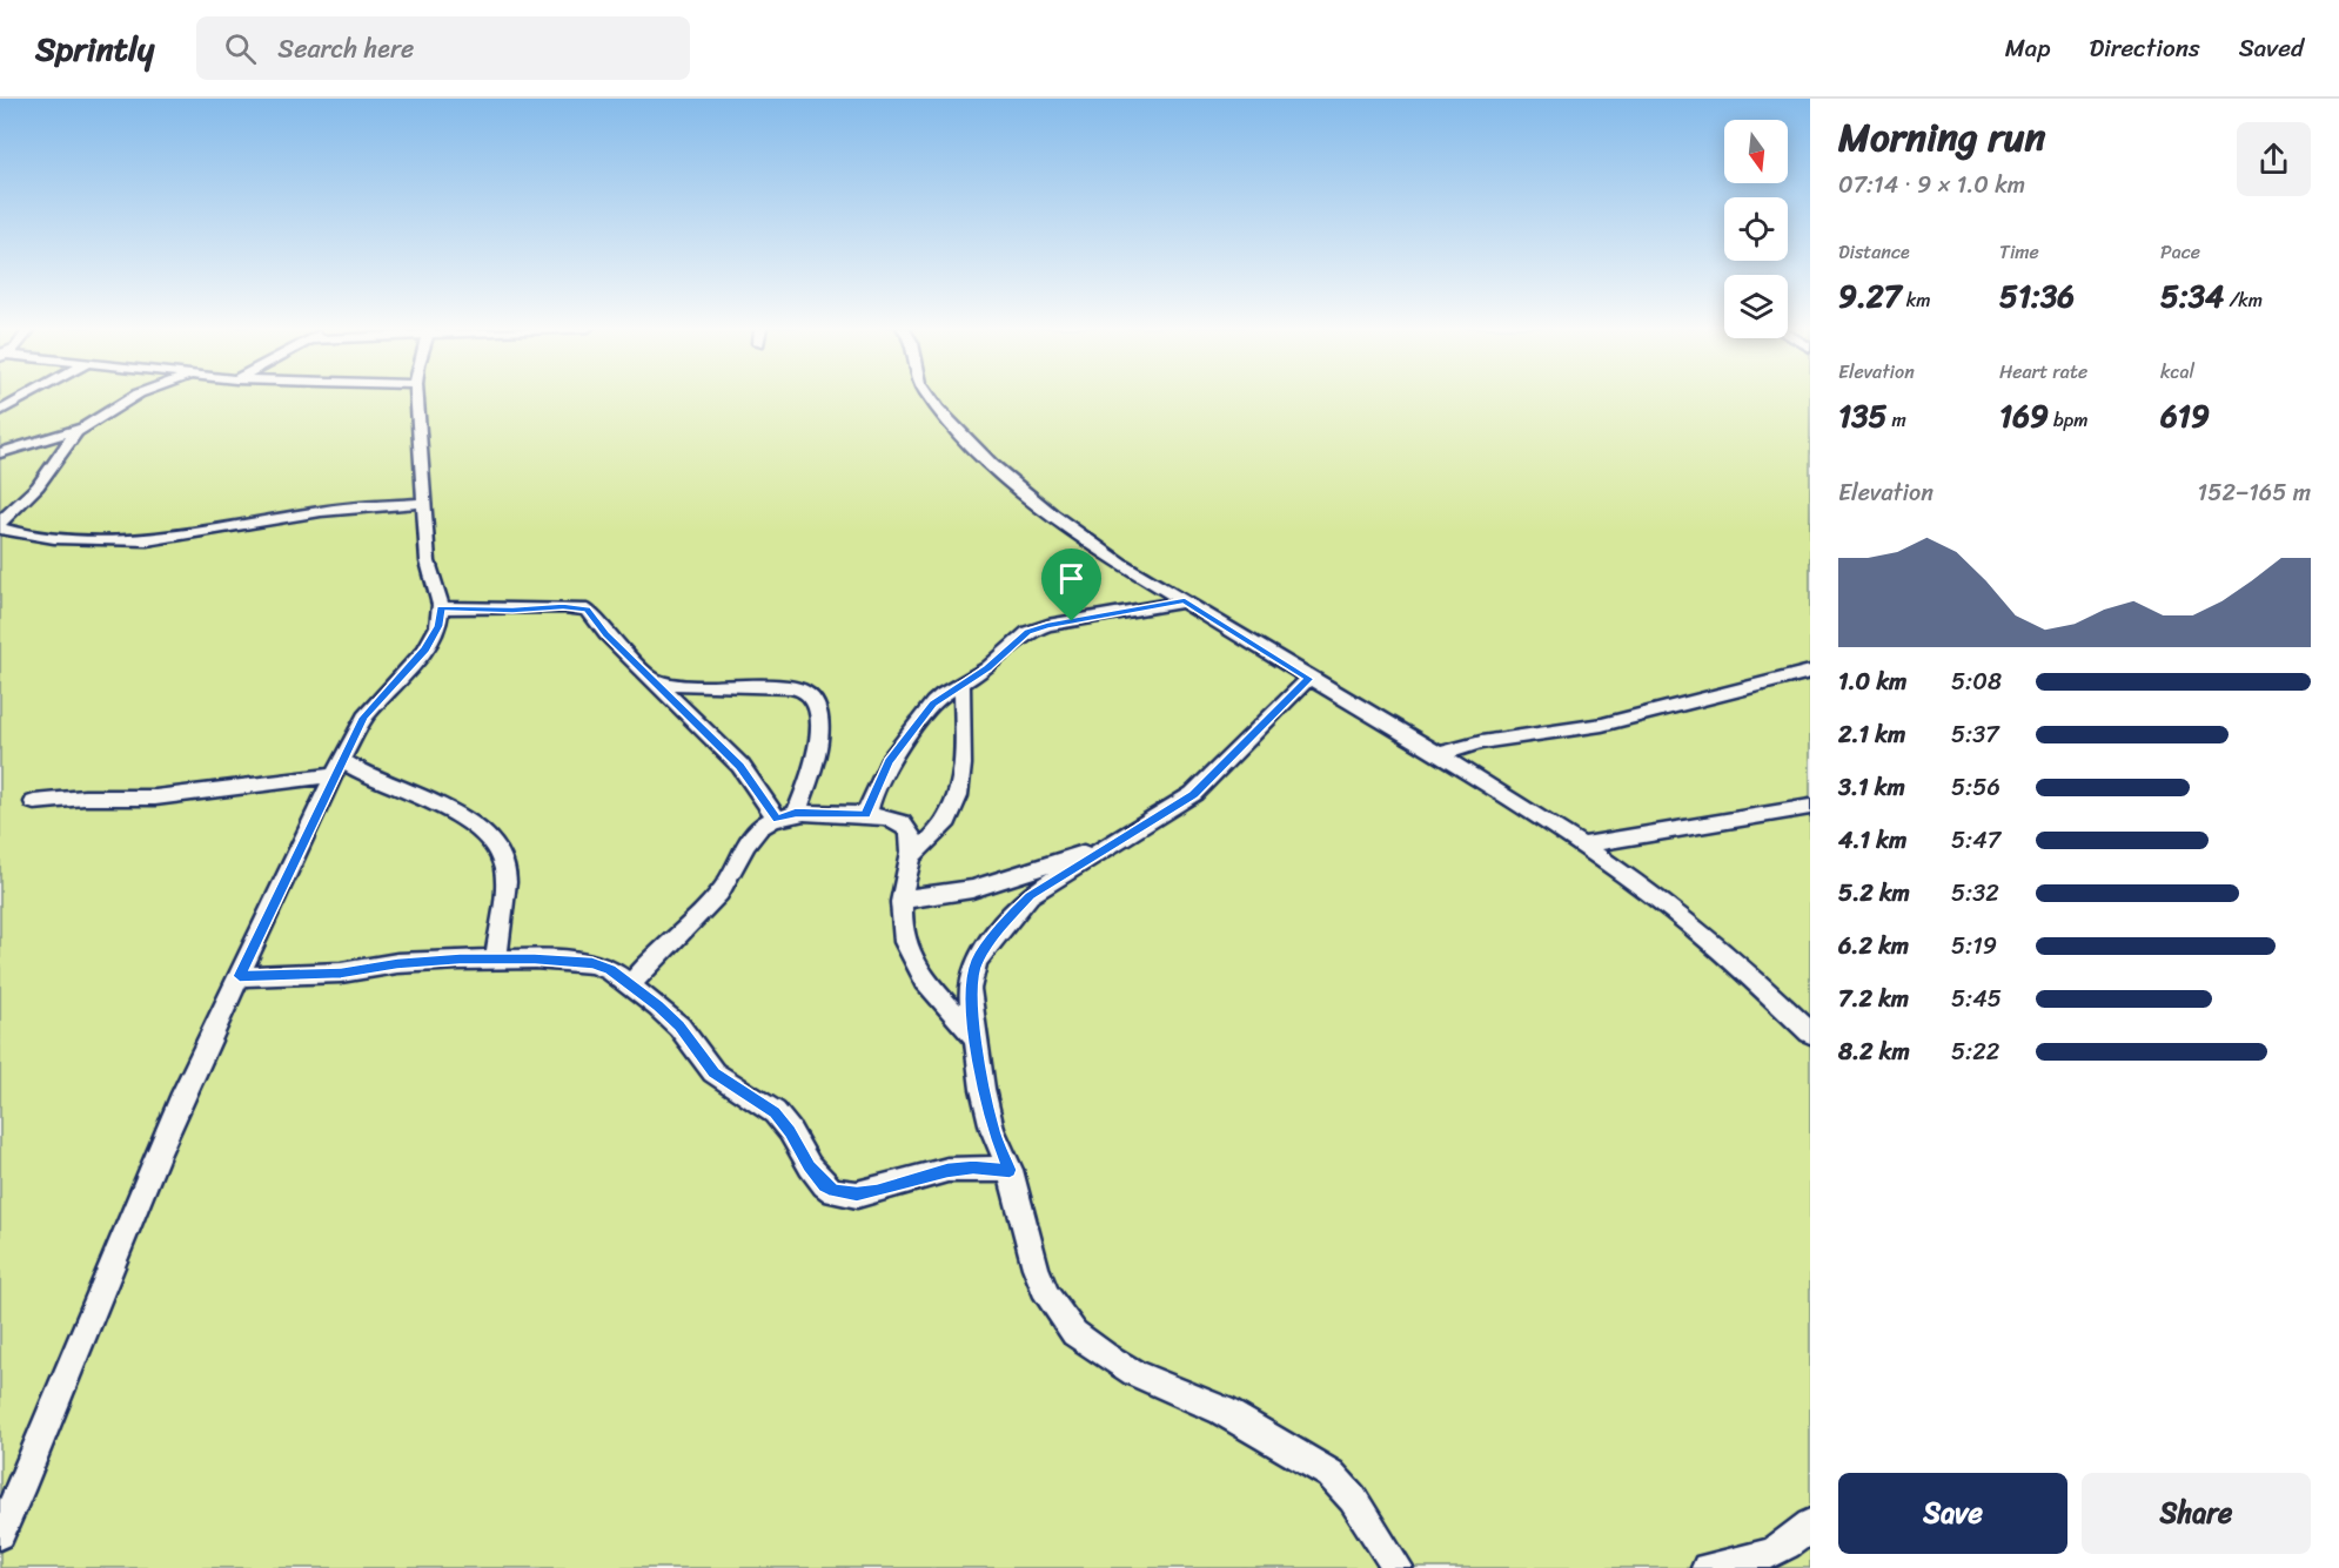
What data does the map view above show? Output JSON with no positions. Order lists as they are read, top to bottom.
{
  "north": "bottom",
  "page": {
    "header": "Sprintly",
    "search": "Search here",
    "nav": ["Map", "Directions", "Saved"],
    "heading": ["Morning run", "07:14 · 9 × 1.0 km"],
    "stats": [
      ["Distance", "9.27 km"],
      ["Time", "51:36"],
      ["Pace", "5:34 /km"],
      ["Elevation", "135 m"],
      ["Heart rate", "169 bpm"],
      ["kcal", "619"]
    ],
    "chart": ["Elevation", "152–165 m"],
    "list": [
      {
        "name": "1.0 km",
        "note": "5:08"
      },
      {
        "name": "2.1 km",
        "note": "5:37"
      },
      {
        "name": "3.1 km",
        "note": "5:56"
      },
      {
        "name": "4.1 km",
        "note": "5:47"
      },
      {
        "name": "5.2 km",
        "note": "5:32"
      },
      {
        "name": "6.2 km",
        "note": "5:19"
      },
      {
        "name": "7.2 km",
        "note": "5:45"
      },
      {
        "name": "8.2 km",
        "note": "5:22"
      }
    ],
    "buttons": ["Save", "Share"]
  }
}
